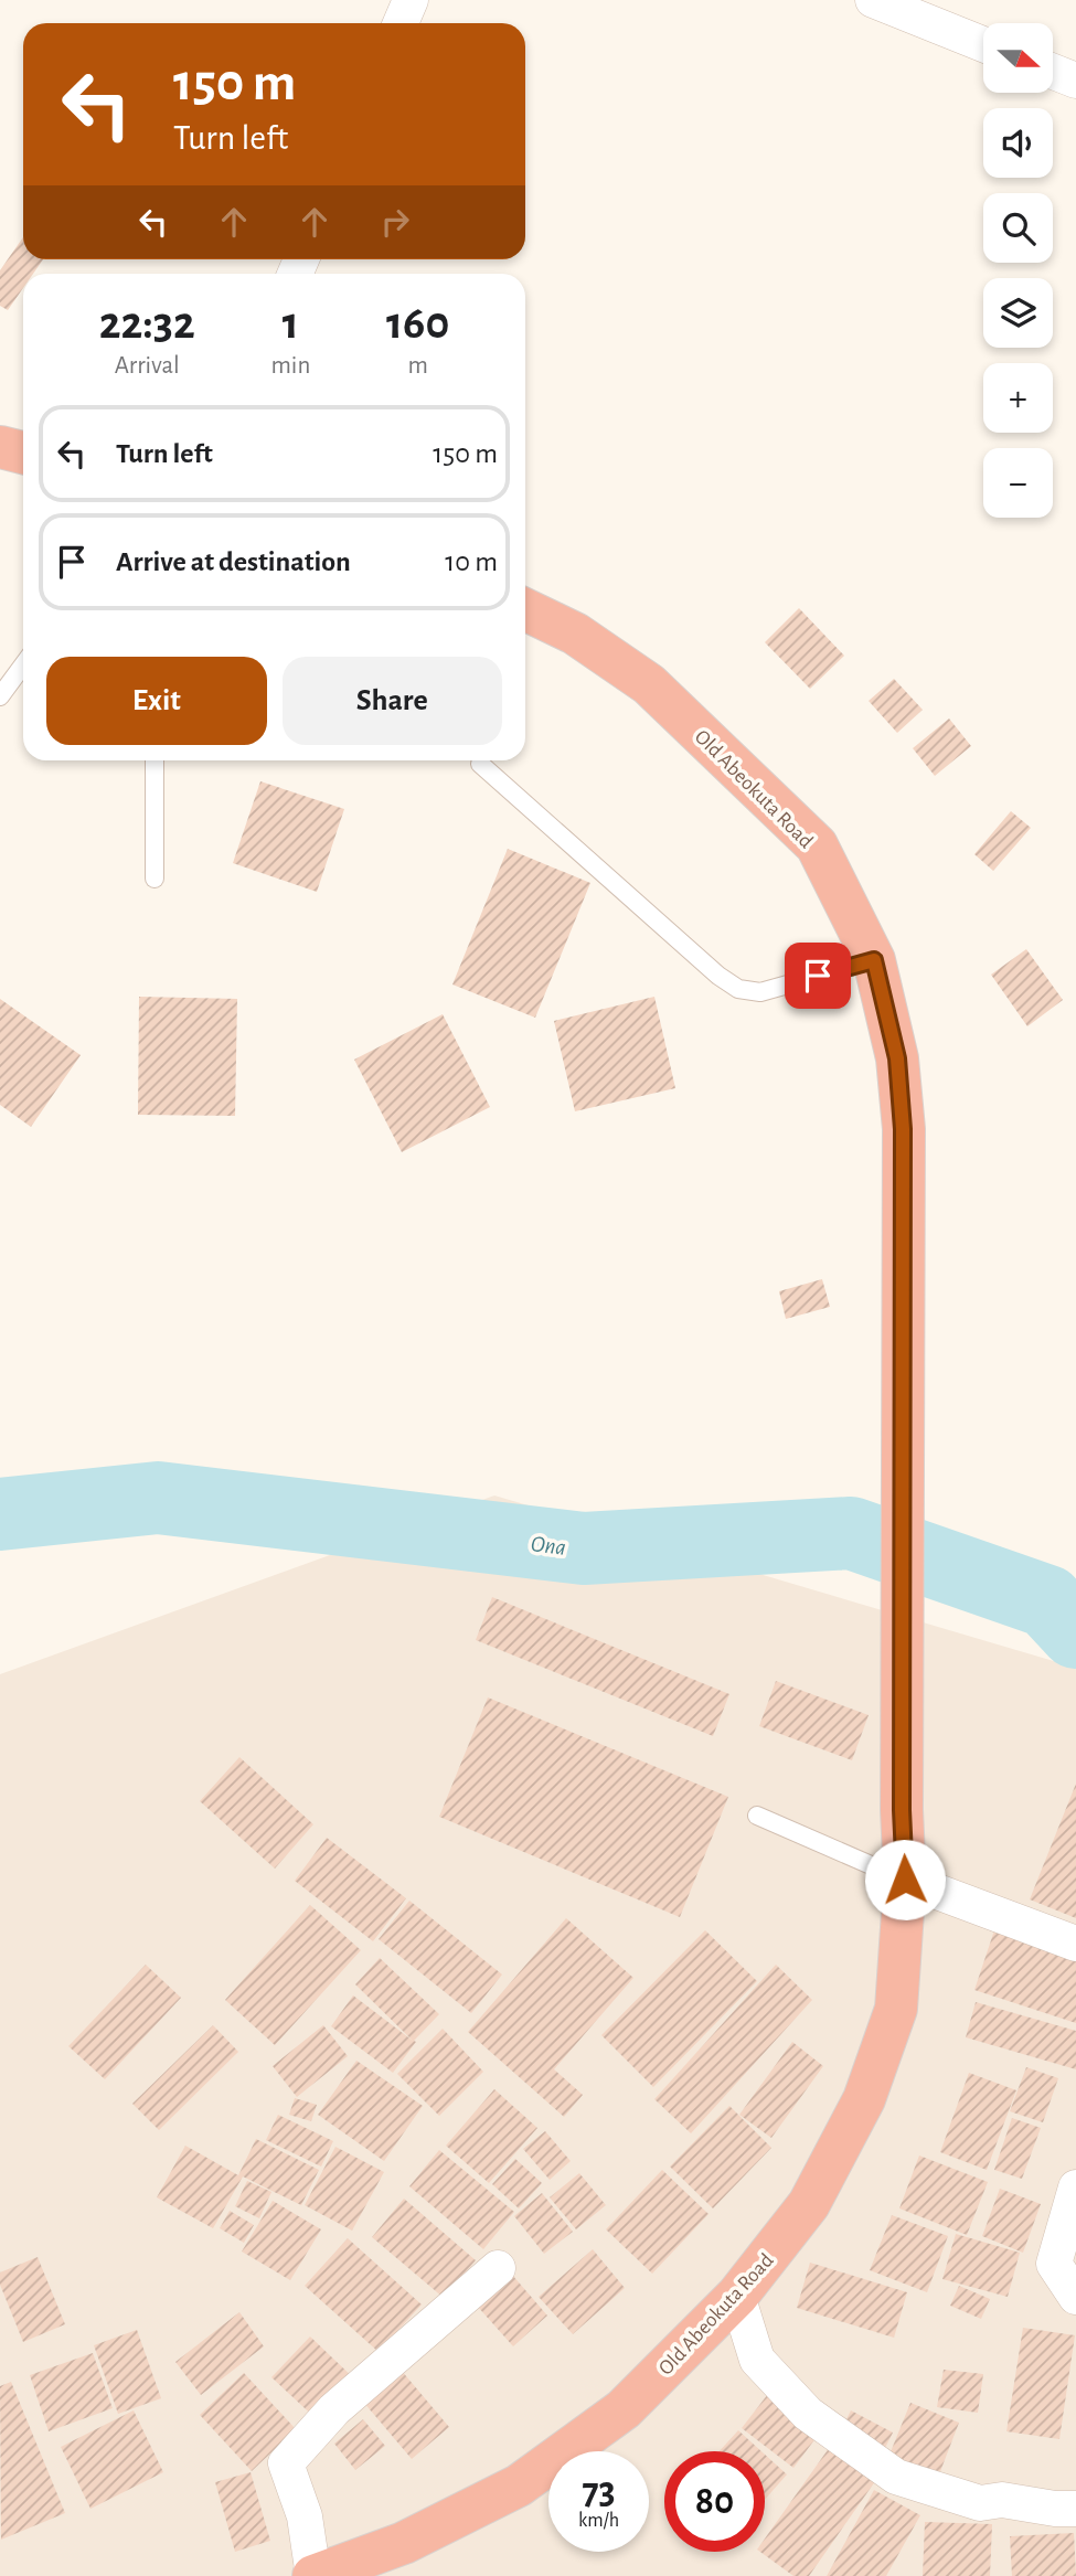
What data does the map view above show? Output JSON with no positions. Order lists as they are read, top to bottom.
{
  "streets": {
    "highway": ["Old Abeokuta Road"]
  },
  "water": ["Ona"],
  "north": "right",
  "page": {
    "map_buttons": ["+", "−"],
    "turn": ["150 m", "Turn left"],
    "eta": [
      "22:32",
      "Arrival",
      "1",
      "min",
      "160",
      "m"
    ],
    "list": [
      {
        "name": "Turn left",
        "value": "150 m"
      },
      {
        "name": "Arrive at destination",
        "value": "10 m"
      }
    ],
    "buttons": ["Exit", "Share"],
    "speed": "73 km/h",
    "limit": "80"
  }
}
